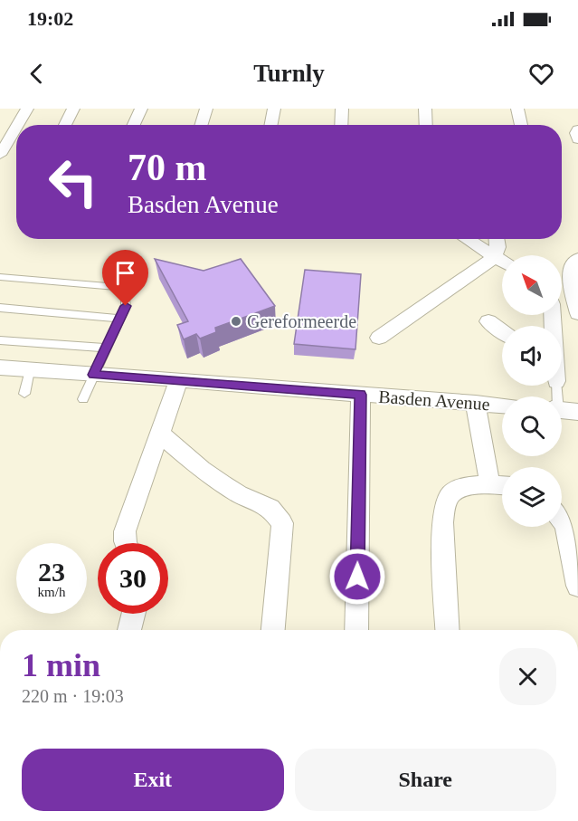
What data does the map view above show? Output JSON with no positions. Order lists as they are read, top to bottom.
{
  "streets": {
    "street": ["Basden Avenue"]
  },
  "places": ["Gereformeerde"],
  "north": "top left",
  "page": {
    "status": "19:02",
    "header": "Turnly",
    "turn": ["70 m", "Basden Avenue"],
    "speed": "23 km/h",
    "limit": "30",
    "heading": ["1 min", "220 m · 19:03"],
    "buttons": ["Exit", "Share"]
  }
}
